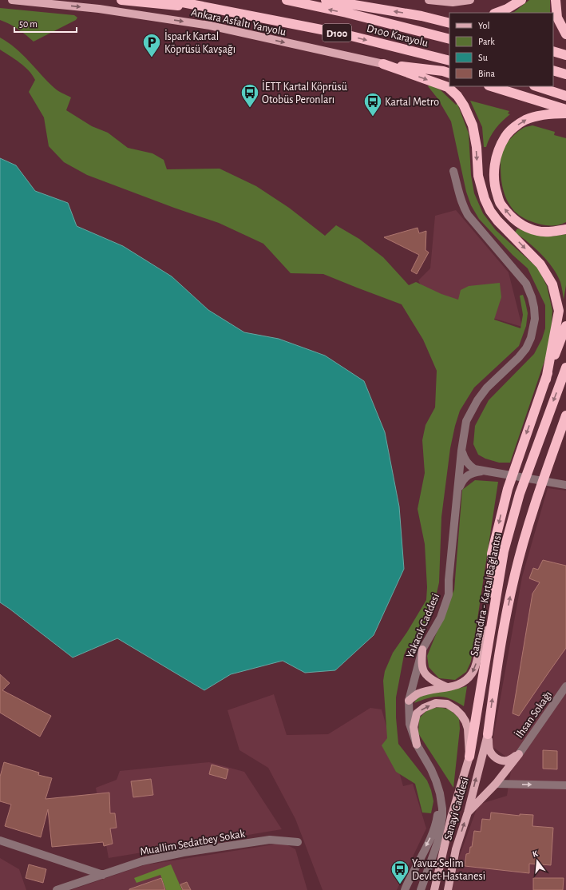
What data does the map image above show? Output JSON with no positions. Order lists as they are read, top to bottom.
{
  "streets": {
    "highway": ["D100", "D100 Karayolu", "Samandıra - Kartal Bağlantısı"],
    "main road": ["Ankara Asfaltı Yanyolu", "Sanayi Caddesi"],
    "street": ["Yakacık Caddesi", "İhsan Sokağı", "Muallim Sedatbey Sokak"]
  },
  "crossings": [
    ["Samandıra - Kartal Bağlantısı", "Sanayi Caddesi"]
  ],
  "one_way": ["Ankara Asfaltı Yanyolu"],
  "places": {
    "parking": ["İspark Kartal Köprüsü Kavşağı"],
    "bus stop": ["İETT Kartal Köprüsü Otobüs Peronları", "Kartal Metro", "Yavuz Seli̇m Devlet Hastanesi̇"]
  },
  "legend": [
    "Yol",
    "Park",
    "Su",
    "Bina"
  ],
  "scale_bar": "50 m",
  "north": "top"
}
